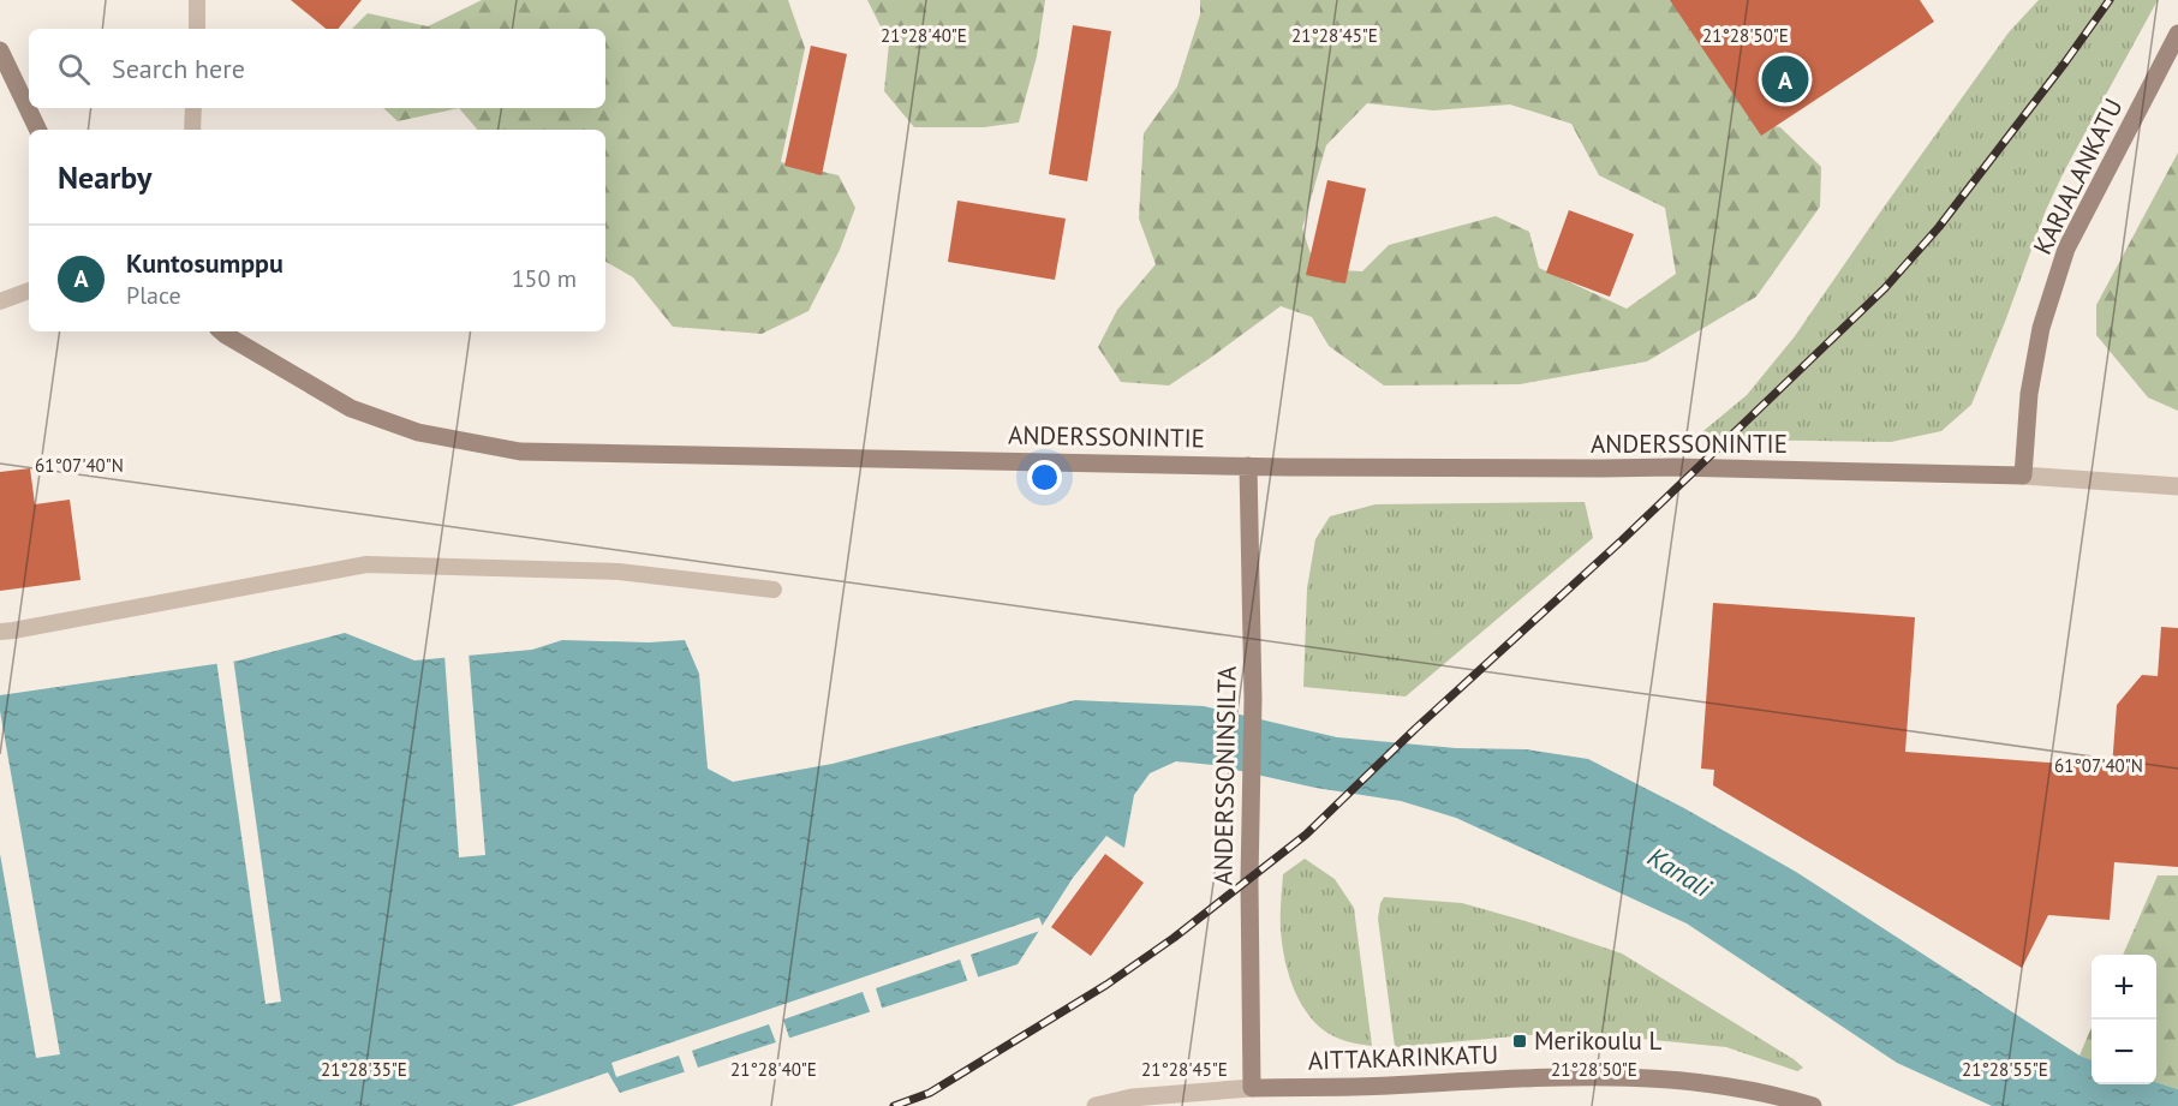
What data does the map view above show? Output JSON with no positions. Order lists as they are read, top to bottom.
{
  "streets": {
    "main road": [
      "KARJALANKATU",
      "ANDERSSONINTIE",
      "ANDERSSONINSILTA",
      "AITTAKARINKATU"
    ]
  },
  "crossings": [
    ["KARJALANKATU", "ANDERSSONINTIE"],
    ["ANDERSSONINTIE", "ANDERSSONINSILTA"],
    ["ANDERSSONINSILTA", "AITTAKARINKATU"]
  ],
  "water": ["Kanali"],
  "places": {
    "transit": ["Merikoulu L"]
  },
  "page": {
    "search": "Search here",
    "pins": "A",
    "heading": "Nearby",
    "list": [
      {
        "mark": "A",
        "name": "Kuntosumppu",
        "note": "Place",
        "value": "150 m"
      }
    ],
    "map_buttons": ["+", "−"]
  },
  "coordinates": [
    "21°28'40\"E",
    "21°28'45\"E",
    "21°28'50\"E",
    "61°07'40\"N",
    "21°28'35\"E",
    "21°28'55\"E"
  ]
}
